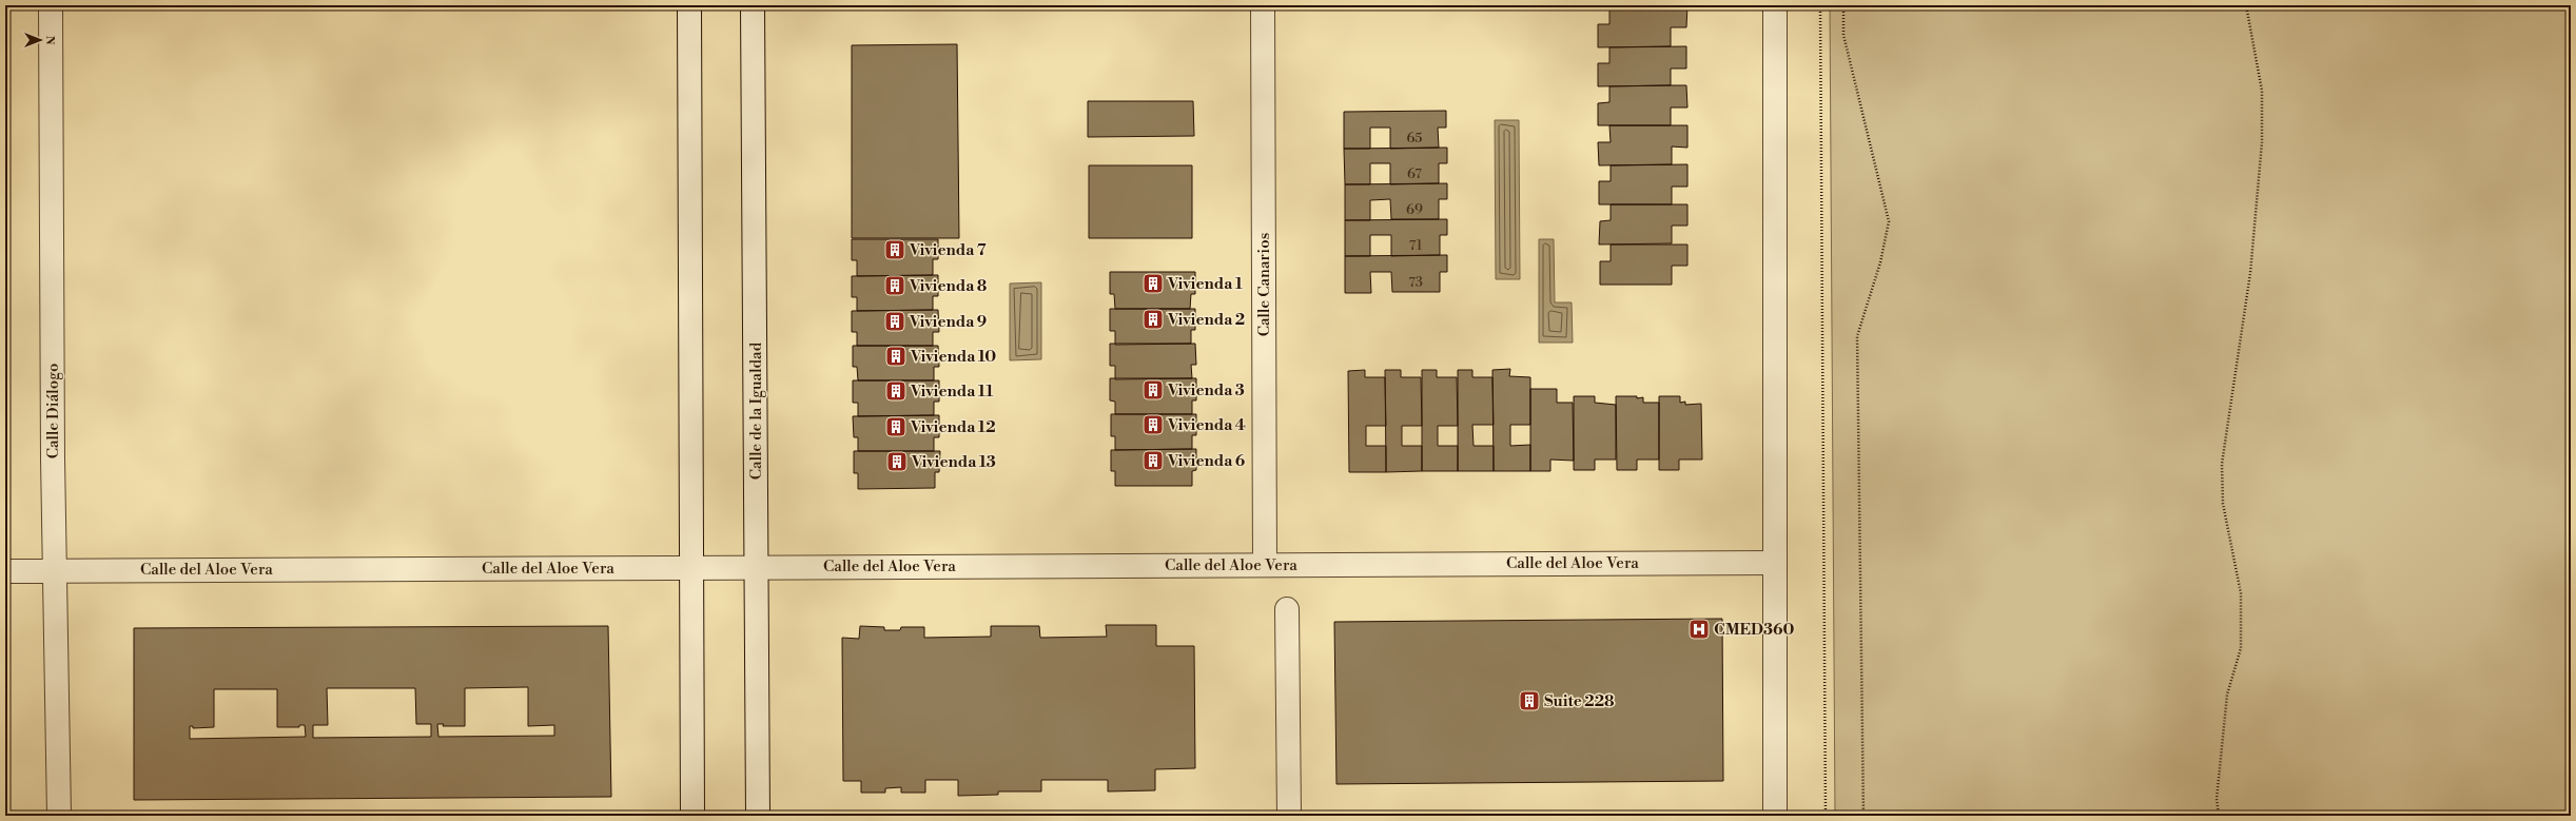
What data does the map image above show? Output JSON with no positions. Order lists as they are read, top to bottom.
{
  "streets": {
    "street": [
      "Calle Canarios",
      "Calle Diálogo",
      "Calle de la Igualdad",
      "Calle del Aloe Vera"
    ]
  },
  "crossings": [
    ["Calle Canarios", "Calle del Aloe Vera"],
    ["Calle Diálogo", "Calle del Aloe Vera"],
    ["Calle de la Igualdad", "Calle del Aloe Vera"]
  ],
  "places": {
    "building": [
      "Vivienda 7",
      "Vivienda 1",
      "Vivienda 8",
      "Vivienda 2",
      "Vivienda 9",
      "Vivienda 10",
      "Vivienda 3",
      "Vivienda 11",
      "Vivienda 4",
      "Vivienda 12",
      "Vivienda 6",
      "Vivienda 13",
      "Suite 228"
    ],
    "hospital": ["CMED360"]
  },
  "house_numbers": [
    "65",
    "67",
    "69",
    "71",
    "73"
  ],
  "north": "right"
}
